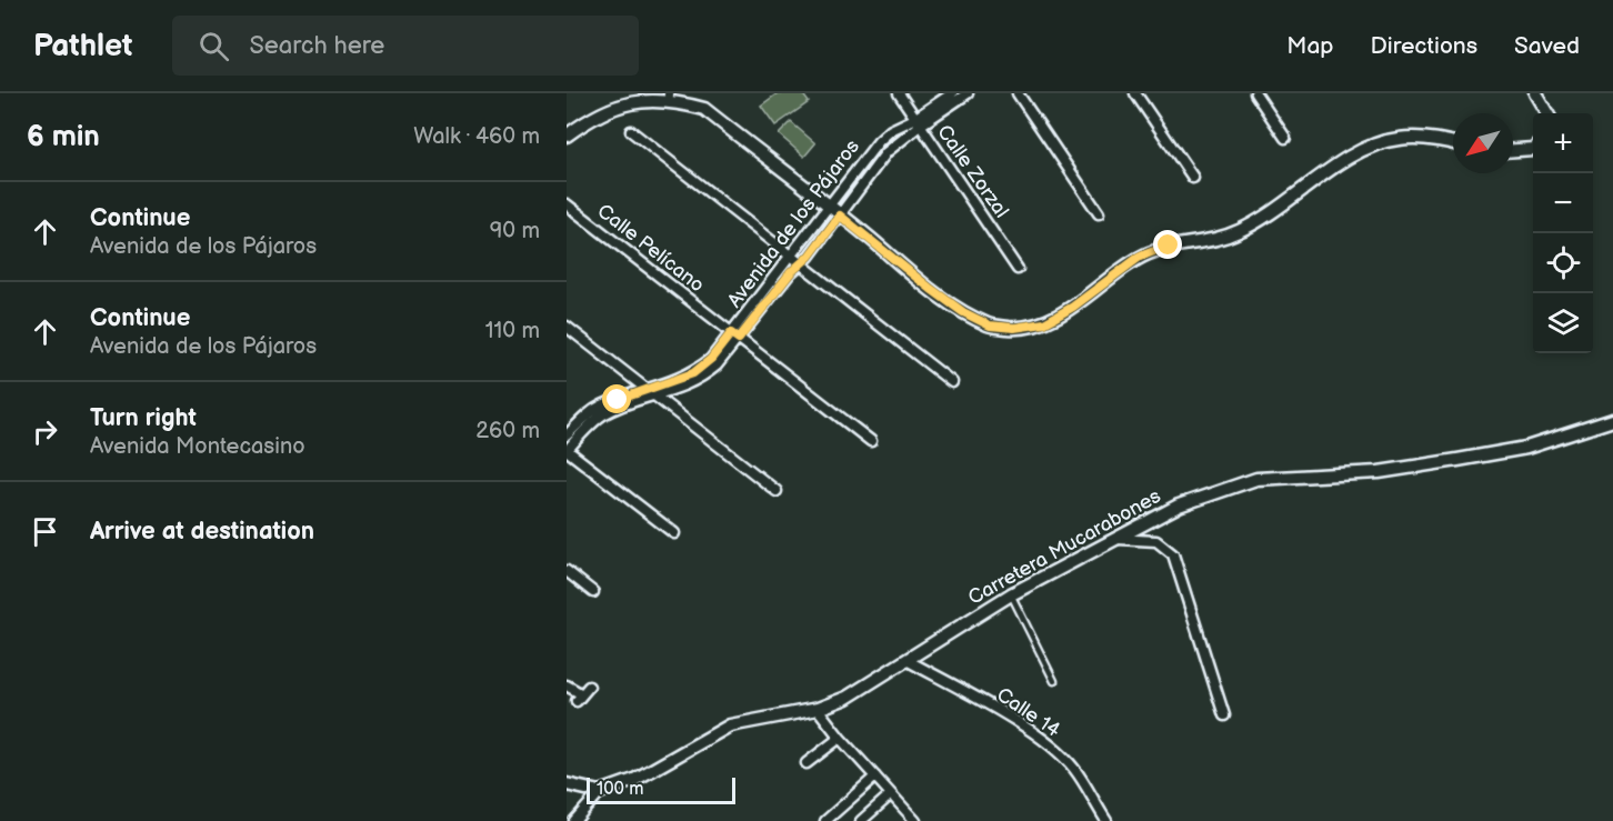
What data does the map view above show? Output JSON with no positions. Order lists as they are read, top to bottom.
{
  "streets": {
    "street": [
      "Calle Zorzal",
      "Avenida de los Pájaros",
      "Calle Pelícano",
      "Carretera Mucarabones",
      "Calle 14"
    ]
  },
  "crossings": [
    ["Calle Zorzal", "Avenida de los Pájaros"],
    ["Avenida de los Pájaros", "Calle Pelícano"],
    ["Carretera Mucarabones", "Calle 14"]
  ],
  "scale_bar": "100 m",
  "north": "bottom left",
  "page": {
    "header": "Pathlet",
    "search": "Search here",
    "nav": ["Map", "Directions", "Saved"],
    "heading": ["6 min", "Walk · 460 m"],
    "map_buttons": ["+", "−"],
    "list": [
      ["Continue", "Avenida de los Pájaros", "90 m"],
      ["Continue", "Avenida de los Pájaros", "110 m"],
      ["Turn right", "Avenida Montecasino", "260 m"],
      "Arrive at destination"
    ],
    "scale": "100 m"
  }
}
